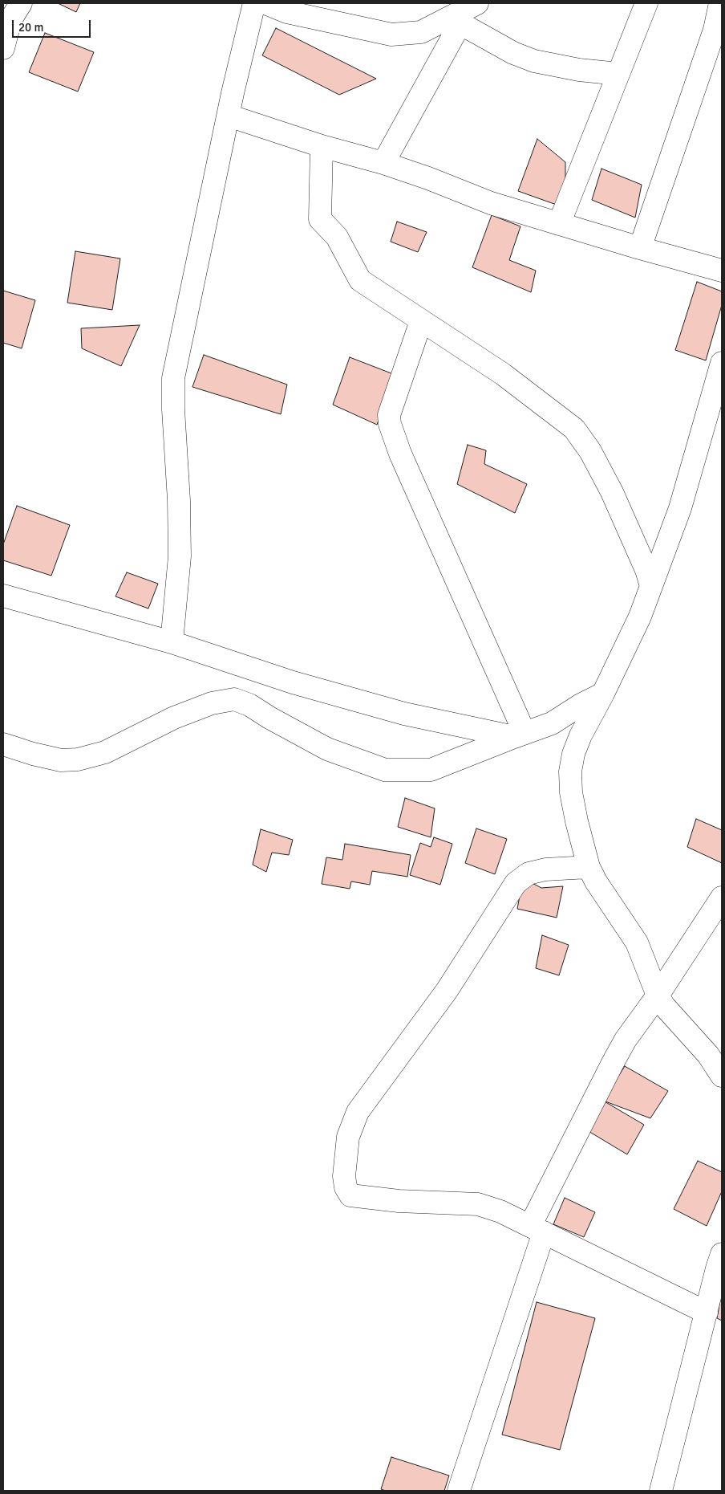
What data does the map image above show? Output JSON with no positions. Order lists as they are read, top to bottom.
{
  "scale_bar": "20 m"
}
